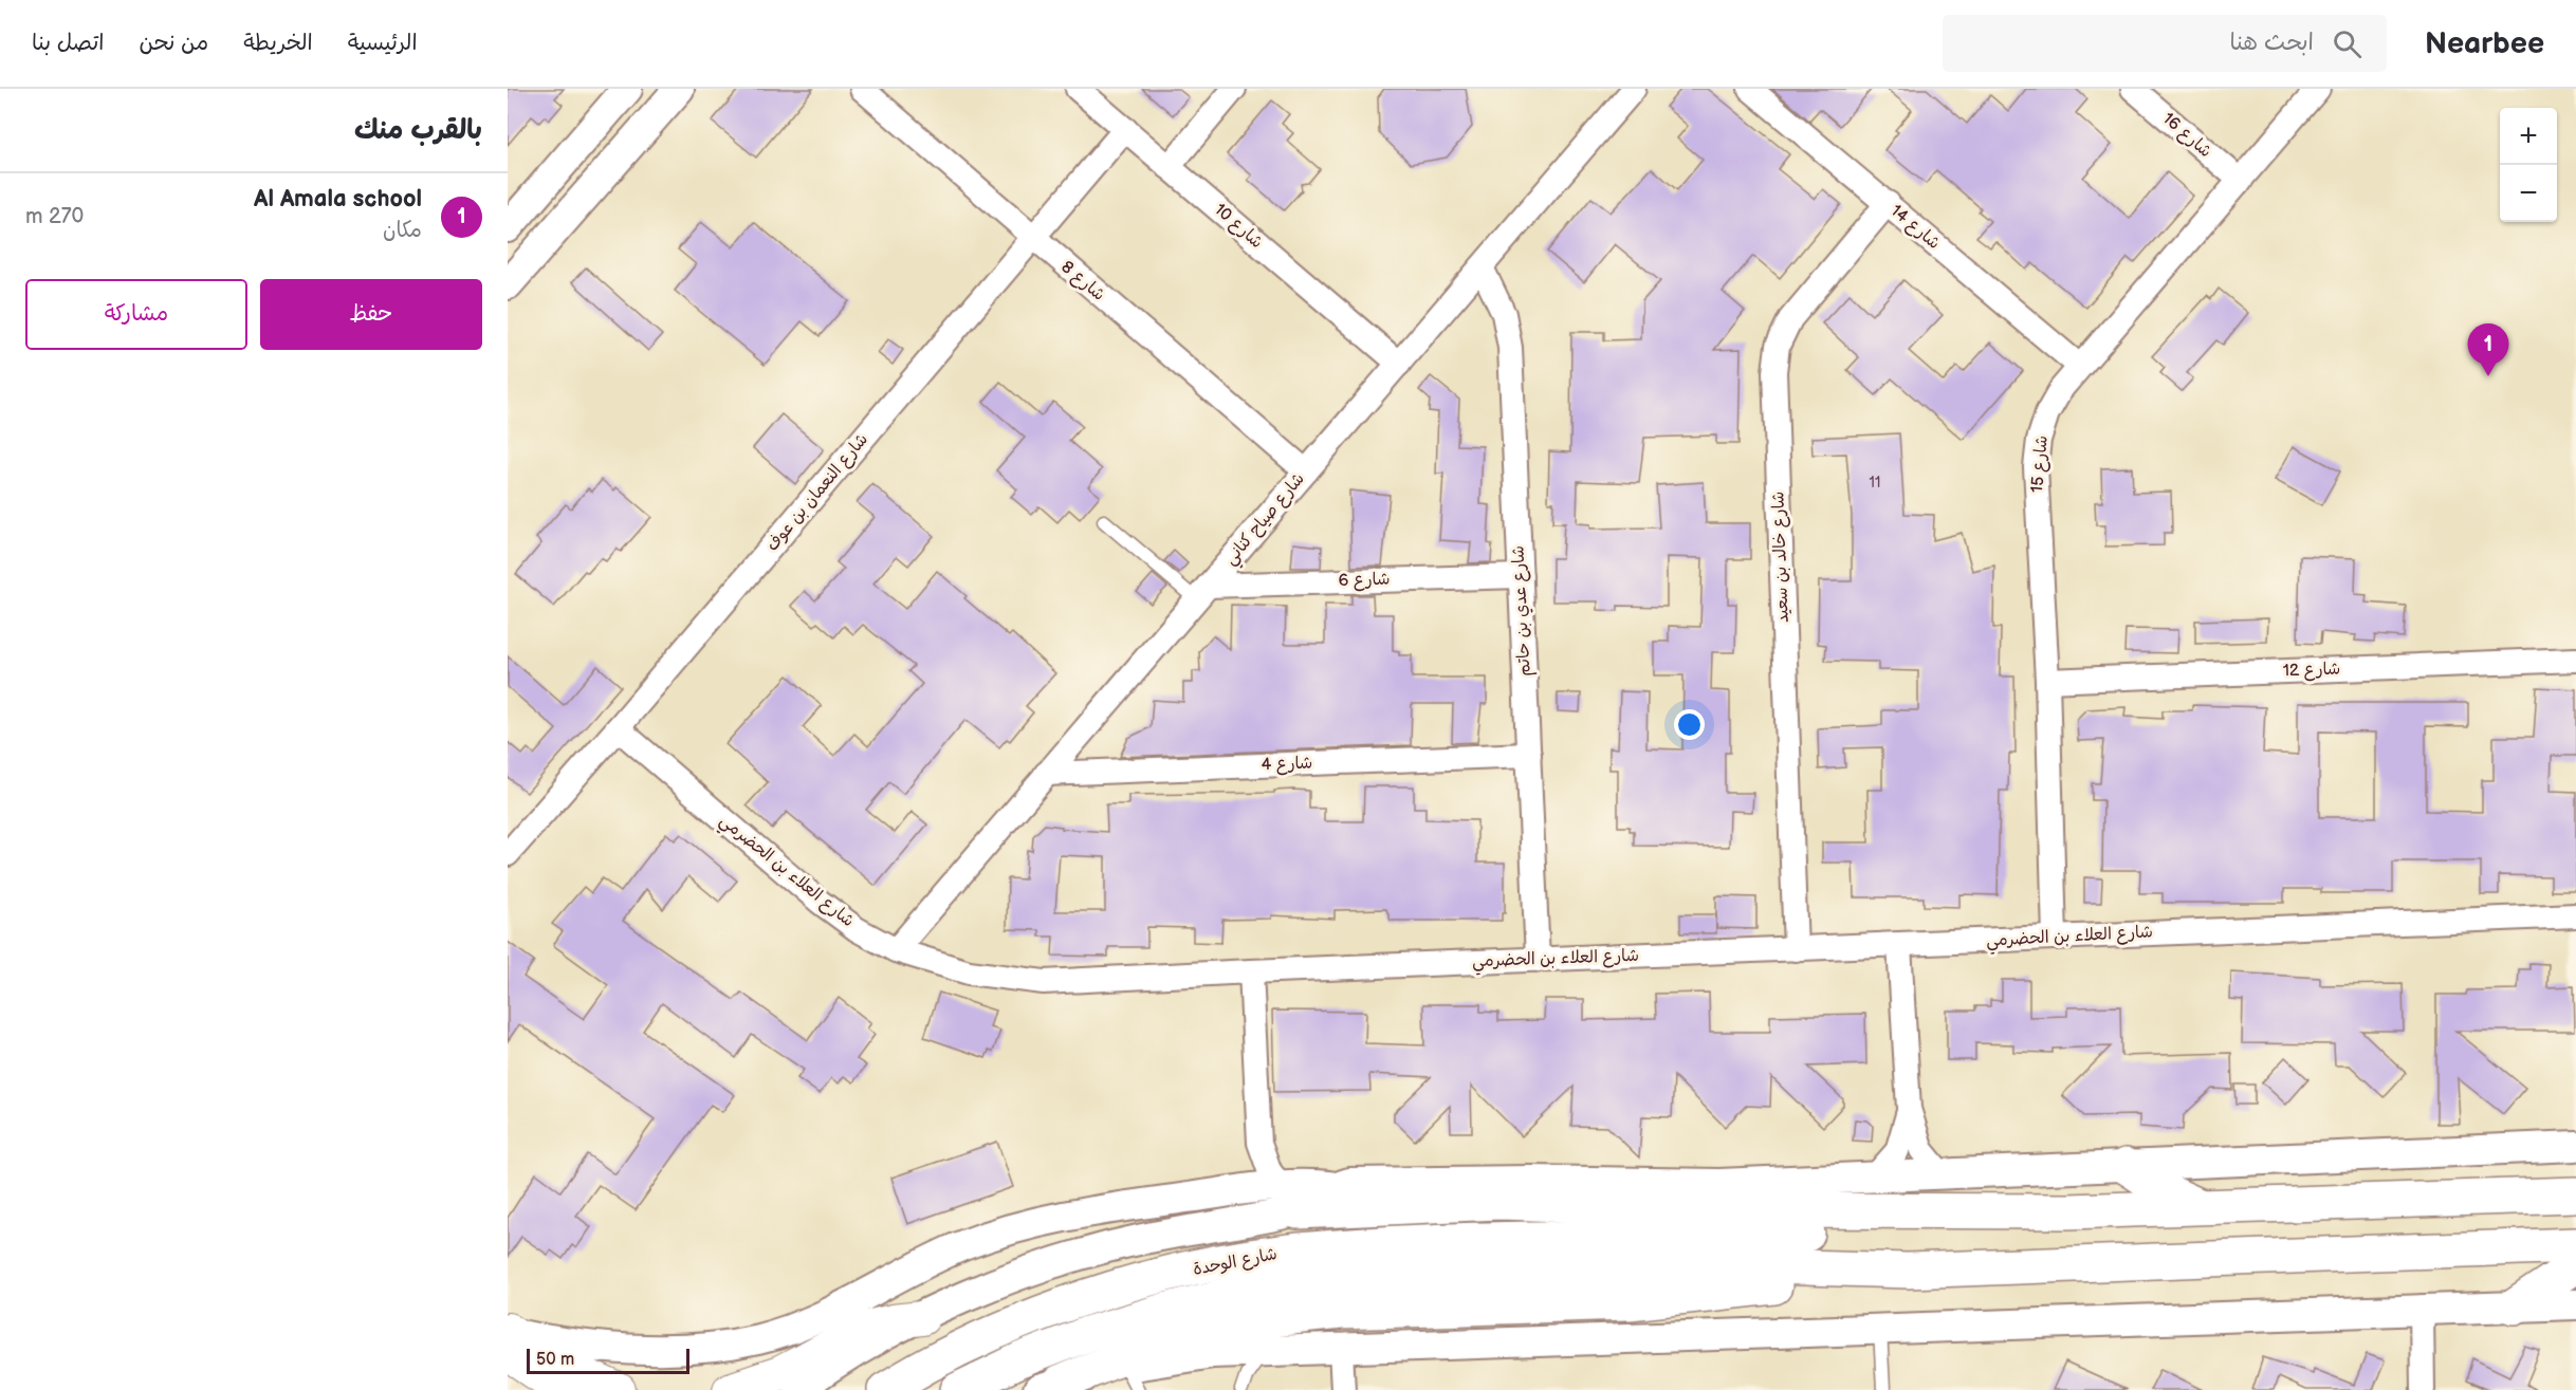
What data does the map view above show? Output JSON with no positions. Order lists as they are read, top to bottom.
{
  "streets": {
    "highway": ["شارع الوحدة"],
    "street": [
      "شارع 16",
      "شارع 10",
      "شارع 14",
      "شارع 8",
      "شارع 15",
      "شارع النعمان بن عوف",
      "شارع صياح كناني",
      "شارع خالد بن سعيد",
      "شارع 6",
      "شارع عدي بن حاتم",
      "شارع 12",
      "شارع 4",
      "شارع العلاء بن الحضرمي"
    ]
  },
  "crossings": [
    ["شارع 16", "شارع 15"],
    ["شارع 10", "شارع النعمان بن عوف"],
    ["شارع 10", "شارع صياح كناني"],
    ["شارع 14", "شارع 15"],
    ["شارع 14", "شارع خالد بن سعيد"],
    ["شارع 8", "شارع النعمان بن عوف"],
    ["شارع 8", "شارع صياح كناني"],
    ["شارع 15", "شارع 12"],
    ["شارع 15", "شارع العلاء بن الحضرمي"],
    ["شارع النعمان بن عوف", "شارع العلاء بن الحضرمي"],
    ["شارع صياح كناني", "شارع 6"],
    ["شارع صياح كناني", "شارع عدي بن حاتم"],
    ["شارع صياح كناني", "شارع 4"],
    ["شارع صياح كناني", "شارع العلاء بن الحضرمي"],
    ["شارع خالد بن سعيد", "شارع العلاء بن الحضرمي"],
    ["شارع 6", "شارع عدي بن حاتم"],
    ["شارع عدي بن حاتم", "شارع 4"],
    ["شارع عدي بن حاتم", "شارع العلاء بن الحضرمي"]
  ],
  "house_numbers": ["11"],
  "scale_bar": "50 m",
  "page": {
    "header": "Nearbee",
    "search": "ابحث هنا",
    "nav": [
      "الرئيسية",
      "الخريطة",
      "من نحن",
      "اتصل بنا"
    ],
    "heading": "بالقرب منك",
    "map_buttons": ["+", "−"],
    "list": [
      {
        "mark": "1",
        "name": "Al Amala school",
        "note": "مكان",
        "value": "270 m"
      }
    ],
    "buttons": ["حفظ", "مشاركة"],
    "pins": "1",
    "scale": "50 m"
  }
}
